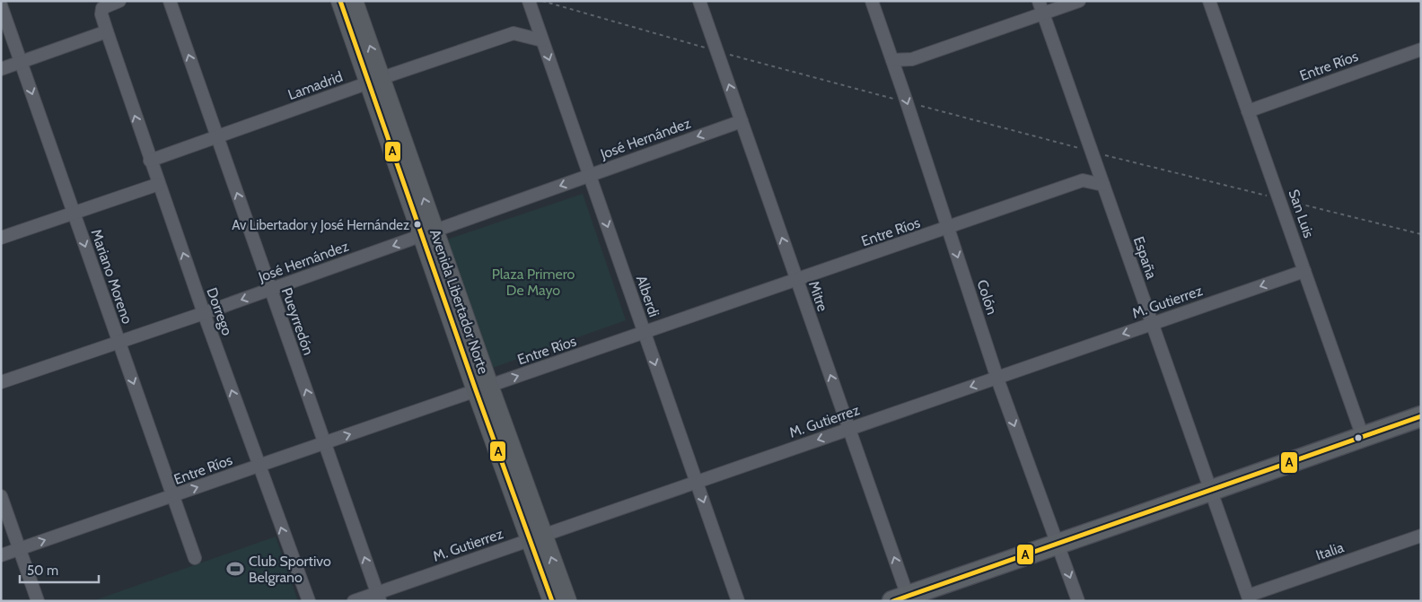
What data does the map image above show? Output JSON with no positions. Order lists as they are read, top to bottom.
{
  "streets": {
    "main road": ["Avenida Libertador Norte"],
    "street": [
      "Entre Ríos",
      "Lamadrid",
      "José Hernández",
      "San Luis",
      "España",
      "Mariano Moreno",
      "Alberdi",
      "Mitre",
      "Colón",
      "M. Gutierrez",
      "Dorrego",
      "Pueyrredón",
      "Italia"
    ]
  },
  "crossings": [
    ["Entre Ríos", "San Luis"],
    ["Entre Ríos", "España"],
    ["Entre Ríos", "Mariano Moreno"],
    ["Entre Ríos", "Alberdi"],
    ["Entre Ríos", "Mitre"],
    ["Entre Ríos", "Colón"],
    ["Entre Ríos", "Avenida Libertador Norte"],
    ["Entre Ríos", "Dorrego"],
    ["Entre Ríos", "Pueyrredón"],
    ["Lamadrid", "Alberdi"],
    ["Lamadrid", "Avenida Libertador Norte"],
    ["Lamadrid", "Dorrego"],
    ["Lamadrid", "Pueyrredón"],
    ["José Hernández", "Mariano Moreno"],
    ["José Hernández", "Alberdi"],
    ["José Hernández", "Mitre"],
    ["José Hernández", "Avenida Libertador Norte"],
    ["José Hernández", "Dorrego"],
    ["José Hernández", "Pueyrredón"],
    ["San Luis", "M. Gutierrez"],
    ["España", "M. Gutierrez"],
    ["España", "Italia"],
    ["Alberdi", "M. Gutierrez"],
    ["Mitre", "M. Gutierrez"],
    ["Colón", "M. Gutierrez"],
    ["Avenida Libertador Norte", "M. Gutierrez"],
    ["M. Gutierrez", "Pueyrredón"]
  ],
  "one_way": [
    "Entre Ríos",
    "José Hernández",
    "Mariano Moreno",
    "Alberdi",
    "Mitre",
    "Colón",
    "M. Gutierrez",
    "Dorrego",
    "Pueyrredón"
  ],
  "parks": ["Plaza Primero De Mayo"],
  "places": {
    "other": ["Av Libertador y José Hernández"],
    "sports": ["Club Sportivo Belgrano"]
  },
  "lines": ["transit line A"],
  "scale_bar": "50 m"
}
